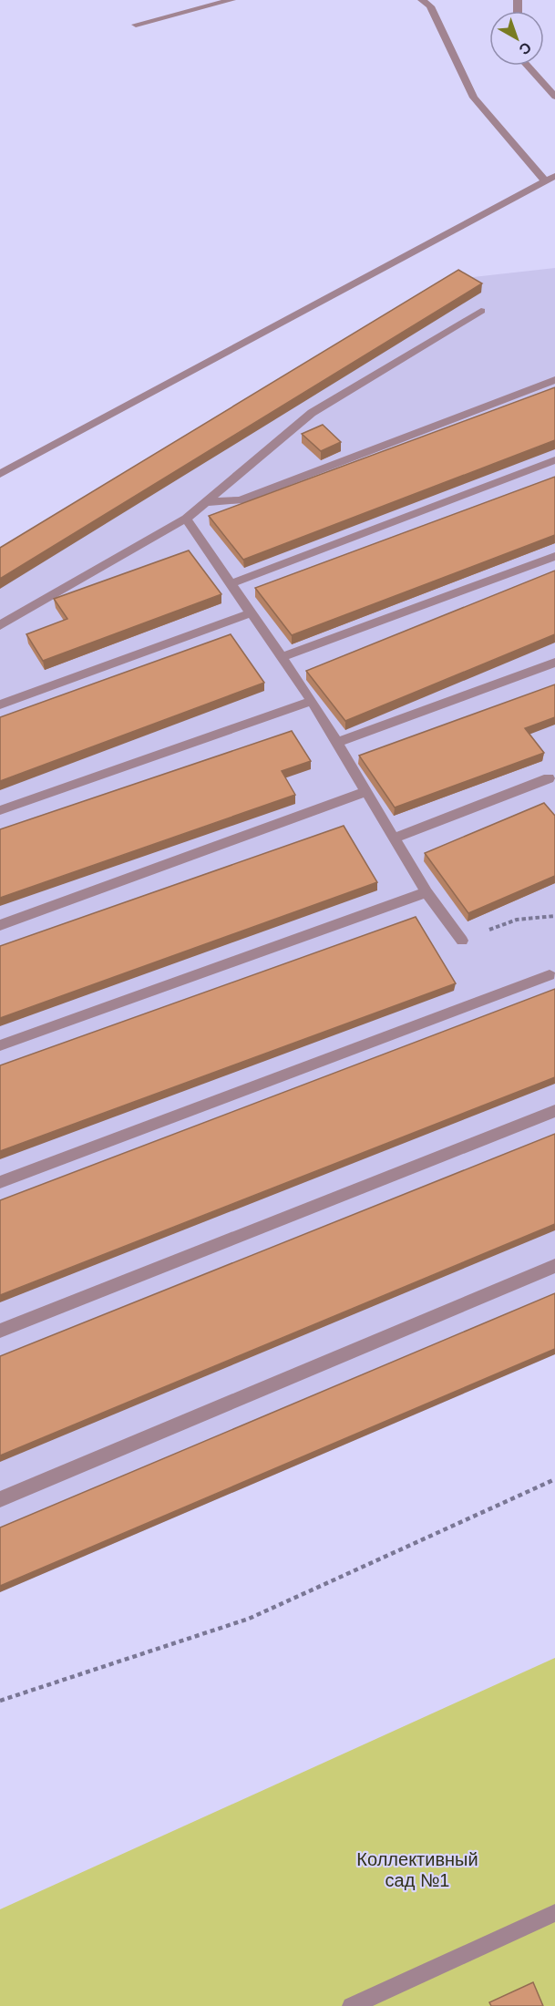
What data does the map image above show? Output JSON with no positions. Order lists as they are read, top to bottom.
{
  "parks": ["Коллективный сад №1"],
  "north": "bottom right"
}
